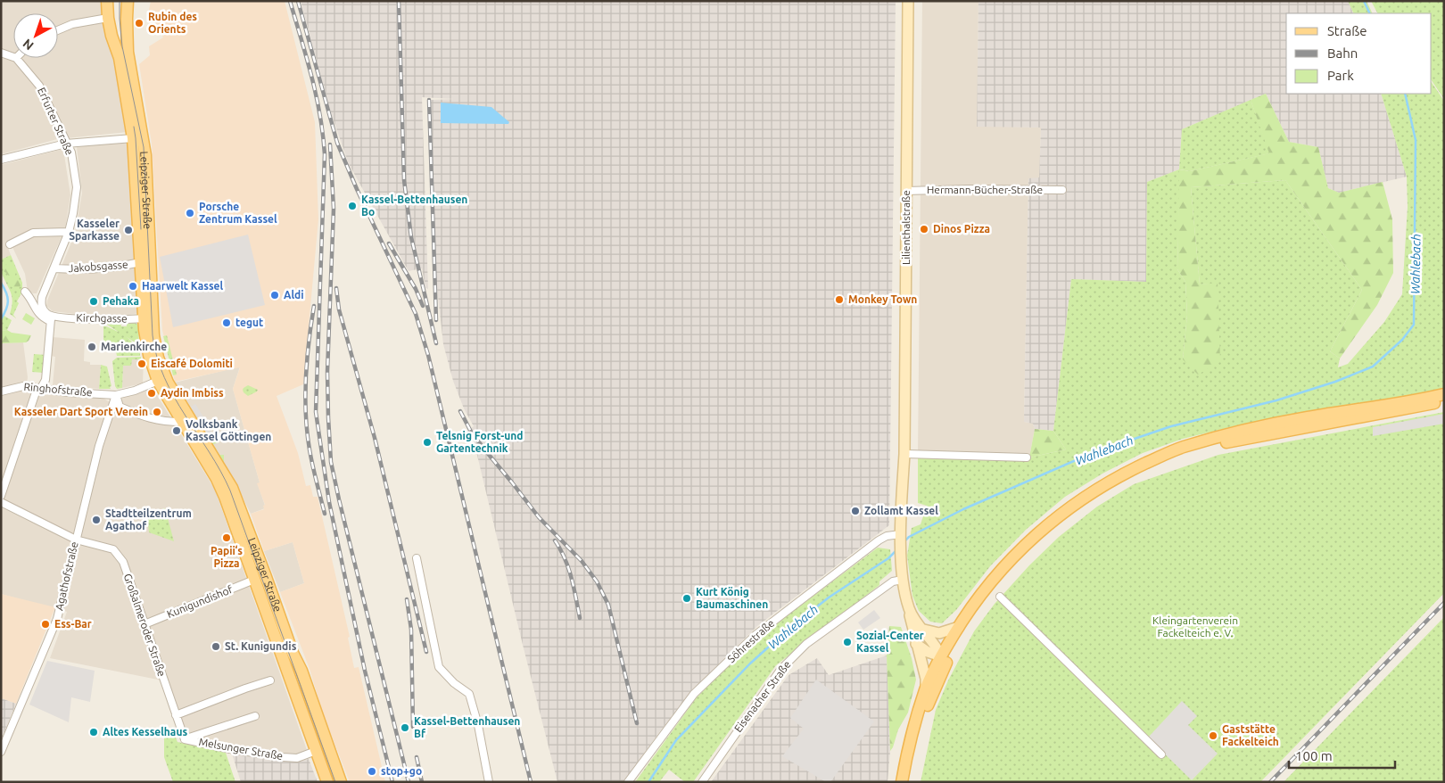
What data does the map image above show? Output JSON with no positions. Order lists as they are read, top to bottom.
{
  "streets": {
    "main road": ["Leipziger Straße", "Lilienthalstraße"],
    "street": [
      "Erfurter Straße",
      "Hermann-Bücher-Straße",
      "Jakobsgasse",
      "Kirchgasse",
      "Ringhofstraße",
      "Agathofstraße",
      "Kunigundishof",
      "Großalmeroder Straße",
      "Söhrestraße",
      "Eisenacher Straße",
      "Melsunger Straße"
    ]
  },
  "crossings": [
    ["Erfurter Straße", "Jakobsgasse"],
    ["Erfurter Straße", "Kirchgasse"],
    ["Leipziger Straße", "Kirchgasse"],
    ["Leipziger Straße", "Ringhofstraße"],
    ["Leipziger Straße", "Kunigundishof"],
    ["Leipziger Straße", "Melsunger Straße"],
    ["Hermann-Bücher-Straße", "Lilienthalstraße"],
    ["Lilienthalstraße", "Söhrestraße"],
    ["Lilienthalstraße", "Eisenacher Straße"],
    ["Ringhofstraße", "Agathofstraße"],
    ["Agathofstraße", "Großalmeroder Straße"],
    ["Kunigundishof", "Großalmeroder Straße"],
    ["Großalmeroder Straße", "Melsunger Straße"]
  ],
  "water": ["Wahlebach"],
  "parks": ["Kleingartenverein Fackelteich e. V."],
  "places": [
    "Rubin des Orients",
    "Kassel-Bettenhausen Bo",
    "Porsche Zentrum Kassel",
    "Dinos Pizza",
    "Kasseler Sparkasse",
    "Haarwelt Kassel",
    "Aldi",
    "Monkey Town",
    "Pehaka",
    "tegut",
    "Marienkirche",
    "Eiscafé Dolomiti",
    "Aydin Imbiss",
    "Kasseler Dart Sport Verein",
    "Volksbank Kassel Göttingen",
    "Telsnig Forst-und Gartentechnik",
    "Zollamt Kassel",
    "Stadtteilzentrum Agathof",
    "Papii‘s Pizza",
    "Kurt König Baumaschinen",
    "Ess-Bar",
    "Sozial-Center Kassel",
    "St. Kunigundis",
    "Kassel-Bettenhausen Bf",
    "Altes Kesselhaus",
    "Gaststätte Fackelteich",
    "stop+go"
  ],
  "legend": ["Straße", "Bahn", "Park"],
  "scale_bar": "100 m",
  "north": "bottom left"
}
